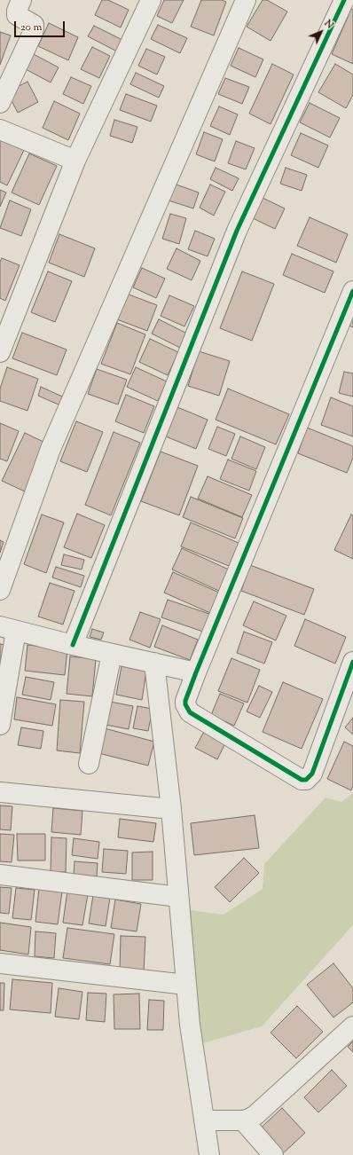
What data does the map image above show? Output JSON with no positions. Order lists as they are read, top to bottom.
{
  "scale_bar": "20 m",
  "north": "top right"
}
